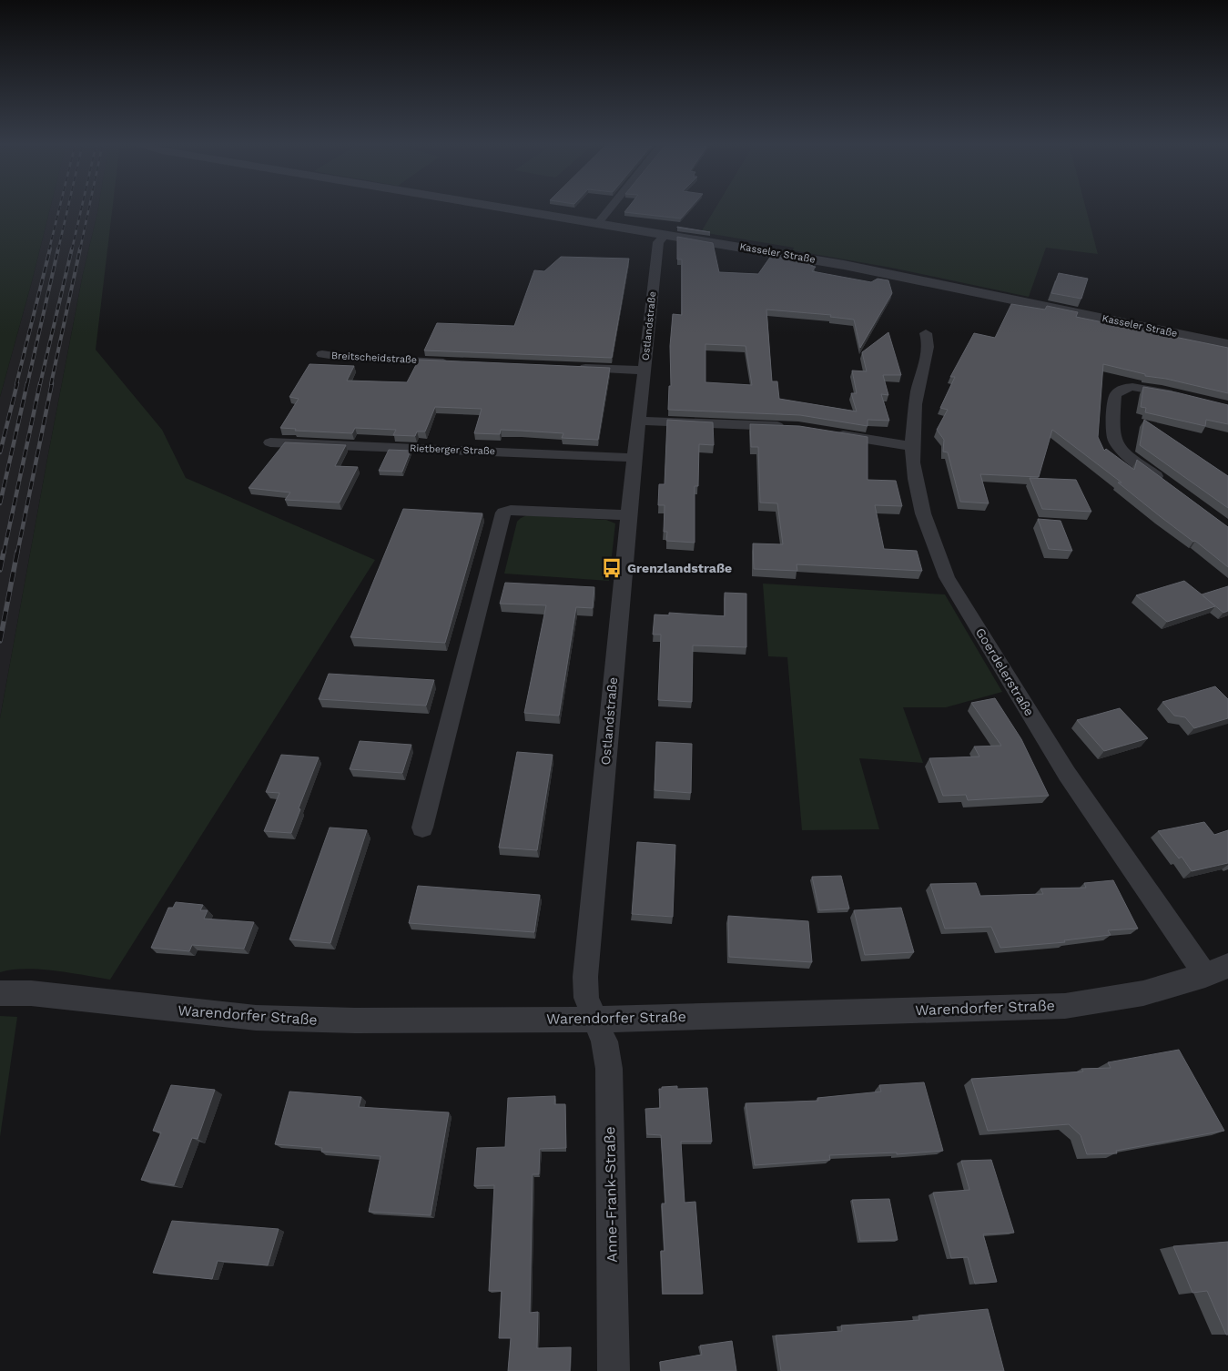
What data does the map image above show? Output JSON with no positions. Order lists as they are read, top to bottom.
{
  "streets": {
    "street": [
      "Kasseler Straße",
      "Ostlandstraße",
      "Breitscheidstraße",
      "Rietberger Straße",
      "Goerdelerstraße",
      "Warendorfer Straße",
      "Anne-Frank-Straße"
    ]
  },
  "crossings": [
    ["Kasseler Straße", "Ostlandstraße"],
    ["Ostlandstraße", "Rietberger Straße"],
    ["Ostlandstraße", "Warendorfer Straße"],
    ["Ostlandstraße", "Anne-Frank-Straße"],
    ["Goerdelerstraße", "Warendorfer Straße"],
    ["Warendorfer Straße", "Anne-Frank-Straße"]
  ],
  "places": {
    "bus stop": ["Grenzlandstraße"]
  }
}
